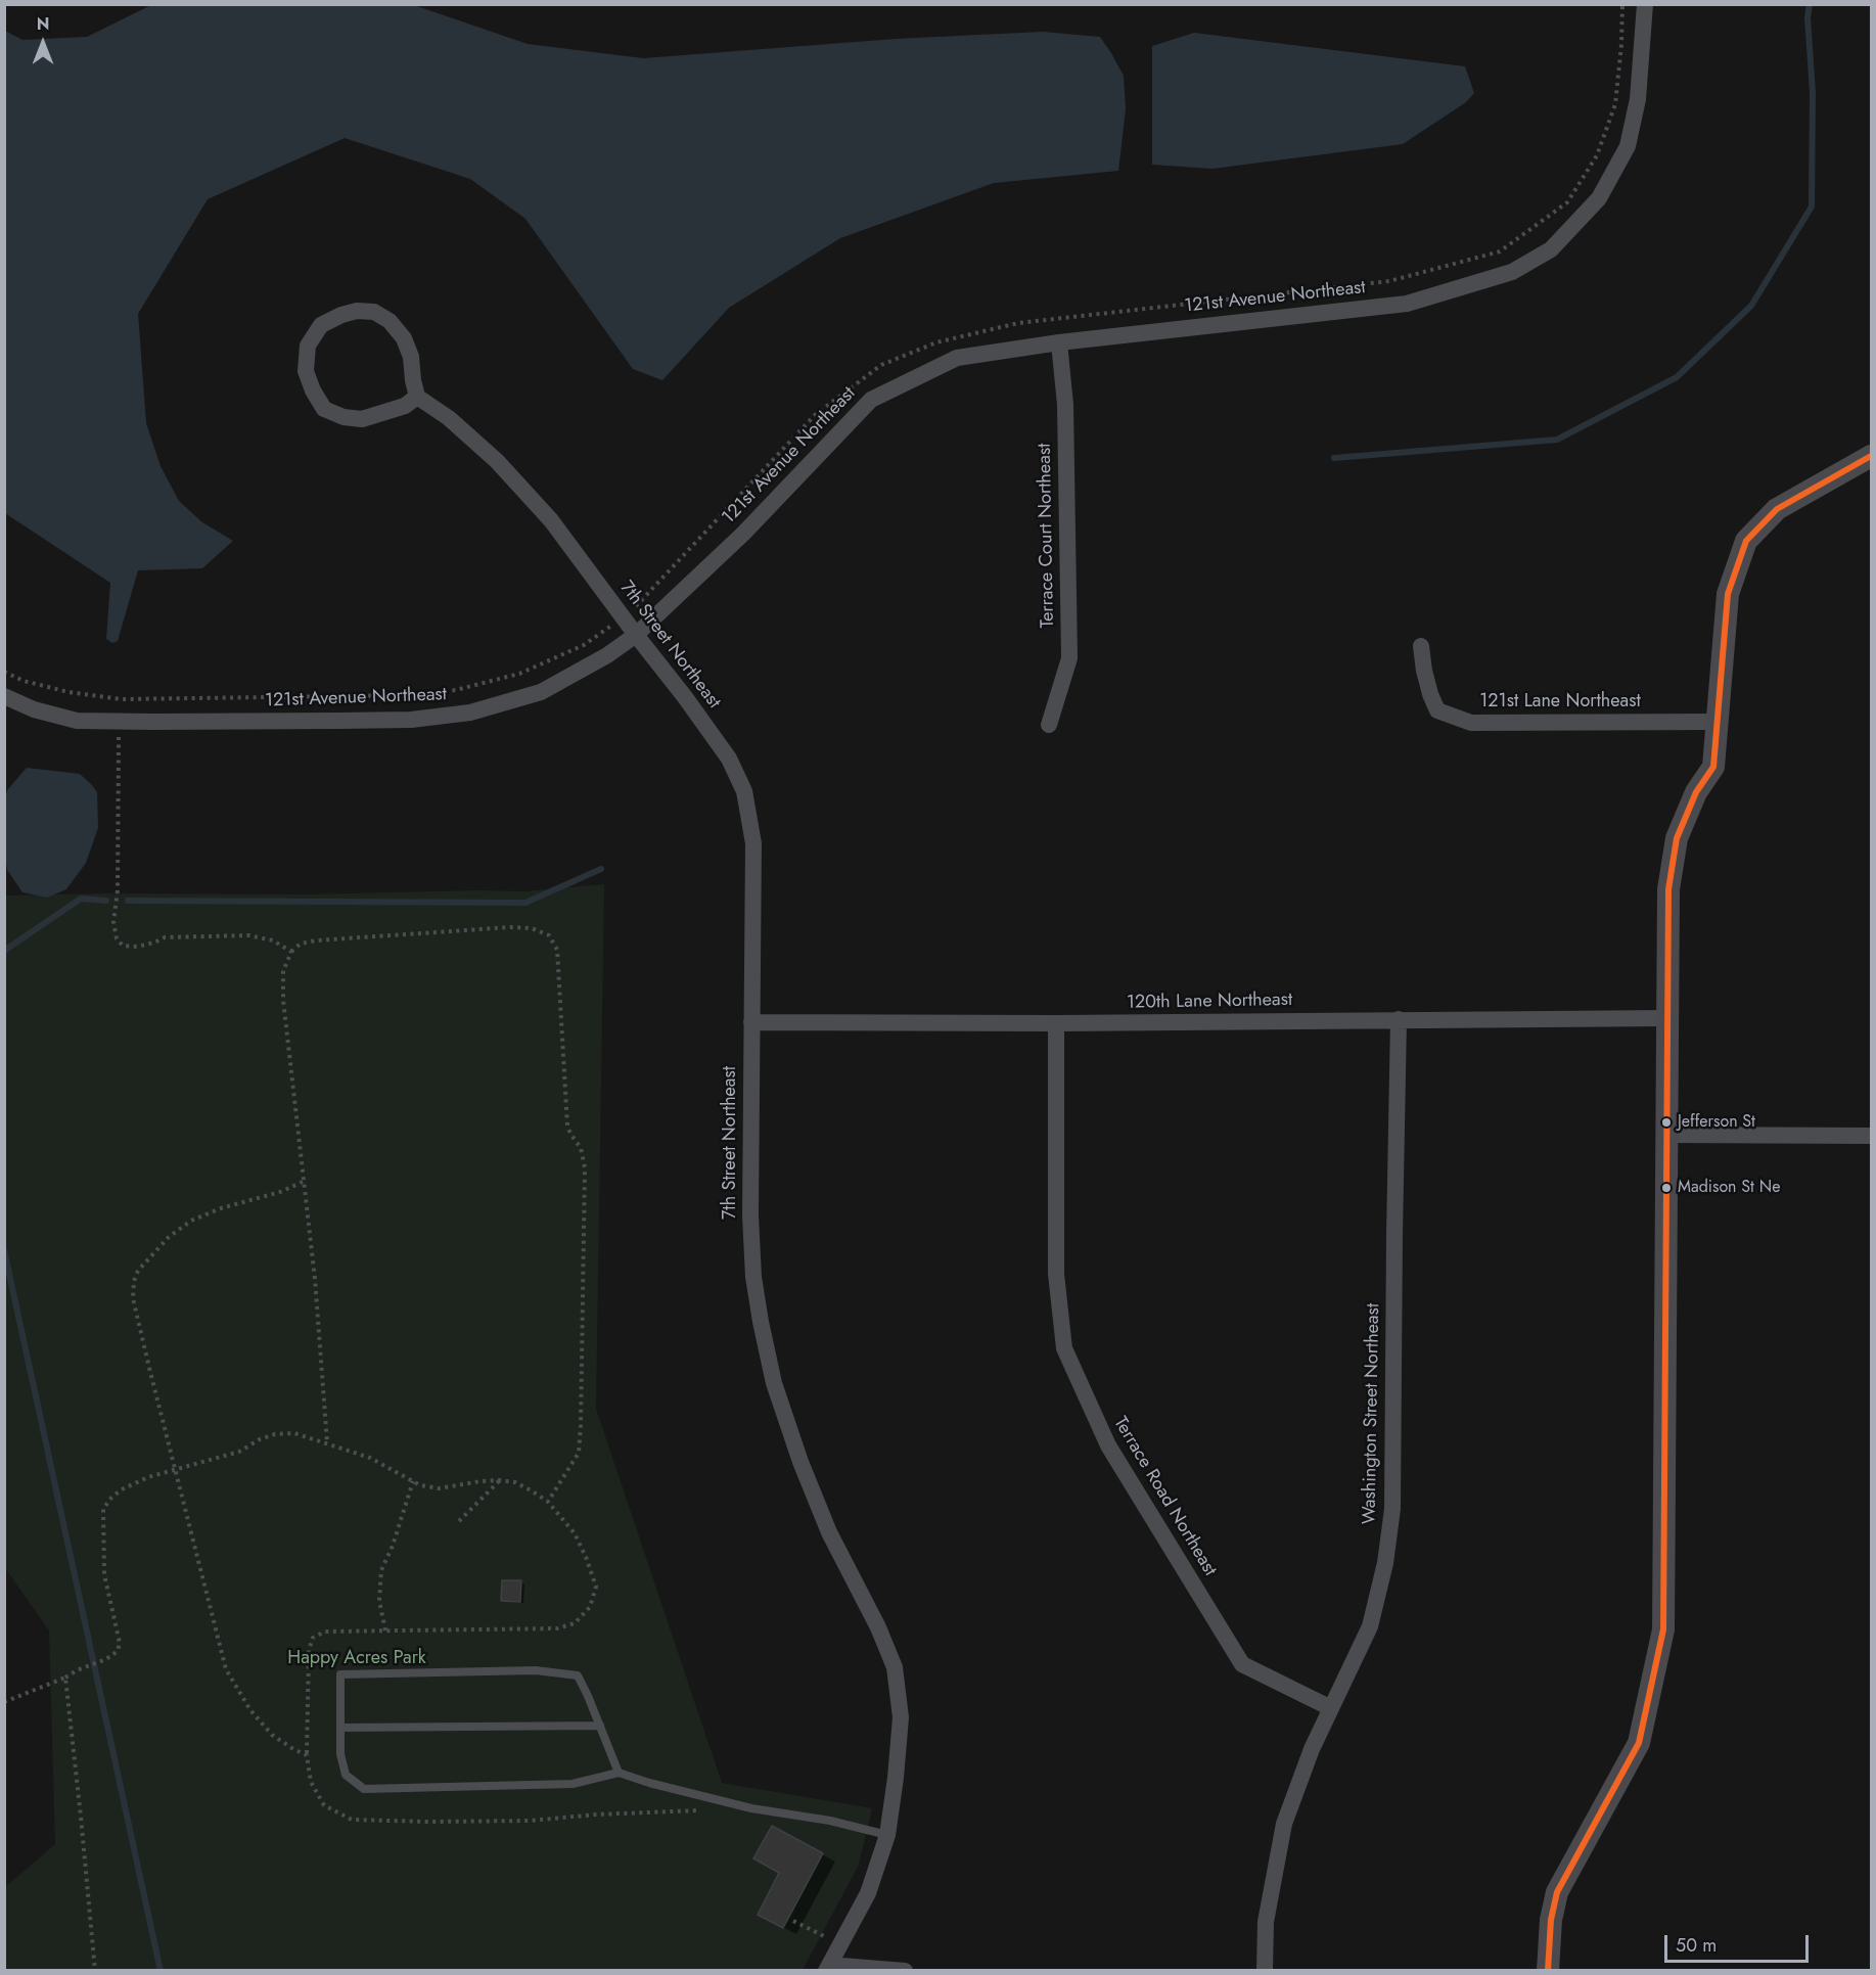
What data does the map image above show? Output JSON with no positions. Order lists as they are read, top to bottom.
{
  "streets": {
    "street": [
      "121st Avenue Northeast",
      "Terrace Court Northeast",
      "7th Street Northeast",
      "121st Lane Northeast",
      "120th Lane Northeast",
      "Washington Street Northeast",
      "Terrace Road Northeast"
    ]
  },
  "crossings": [
    ["121st Avenue Northeast", "Terrace Court Northeast"],
    ["121st Avenue Northeast", "7th Street Northeast"],
    ["7th Street Northeast", "120th Lane Northeast"],
    ["120th Lane Northeast", "Washington Street Northeast"],
    ["120th Lane Northeast", "Terrace Road Northeast"],
    ["Washington Street Northeast", "Terrace Road Northeast"]
  ],
  "parks": ["Happy Acres Park"],
  "places": ["Jefferson St", "Madison St Ne"],
  "scale_bar": "50 m",
  "north": "top"
}
